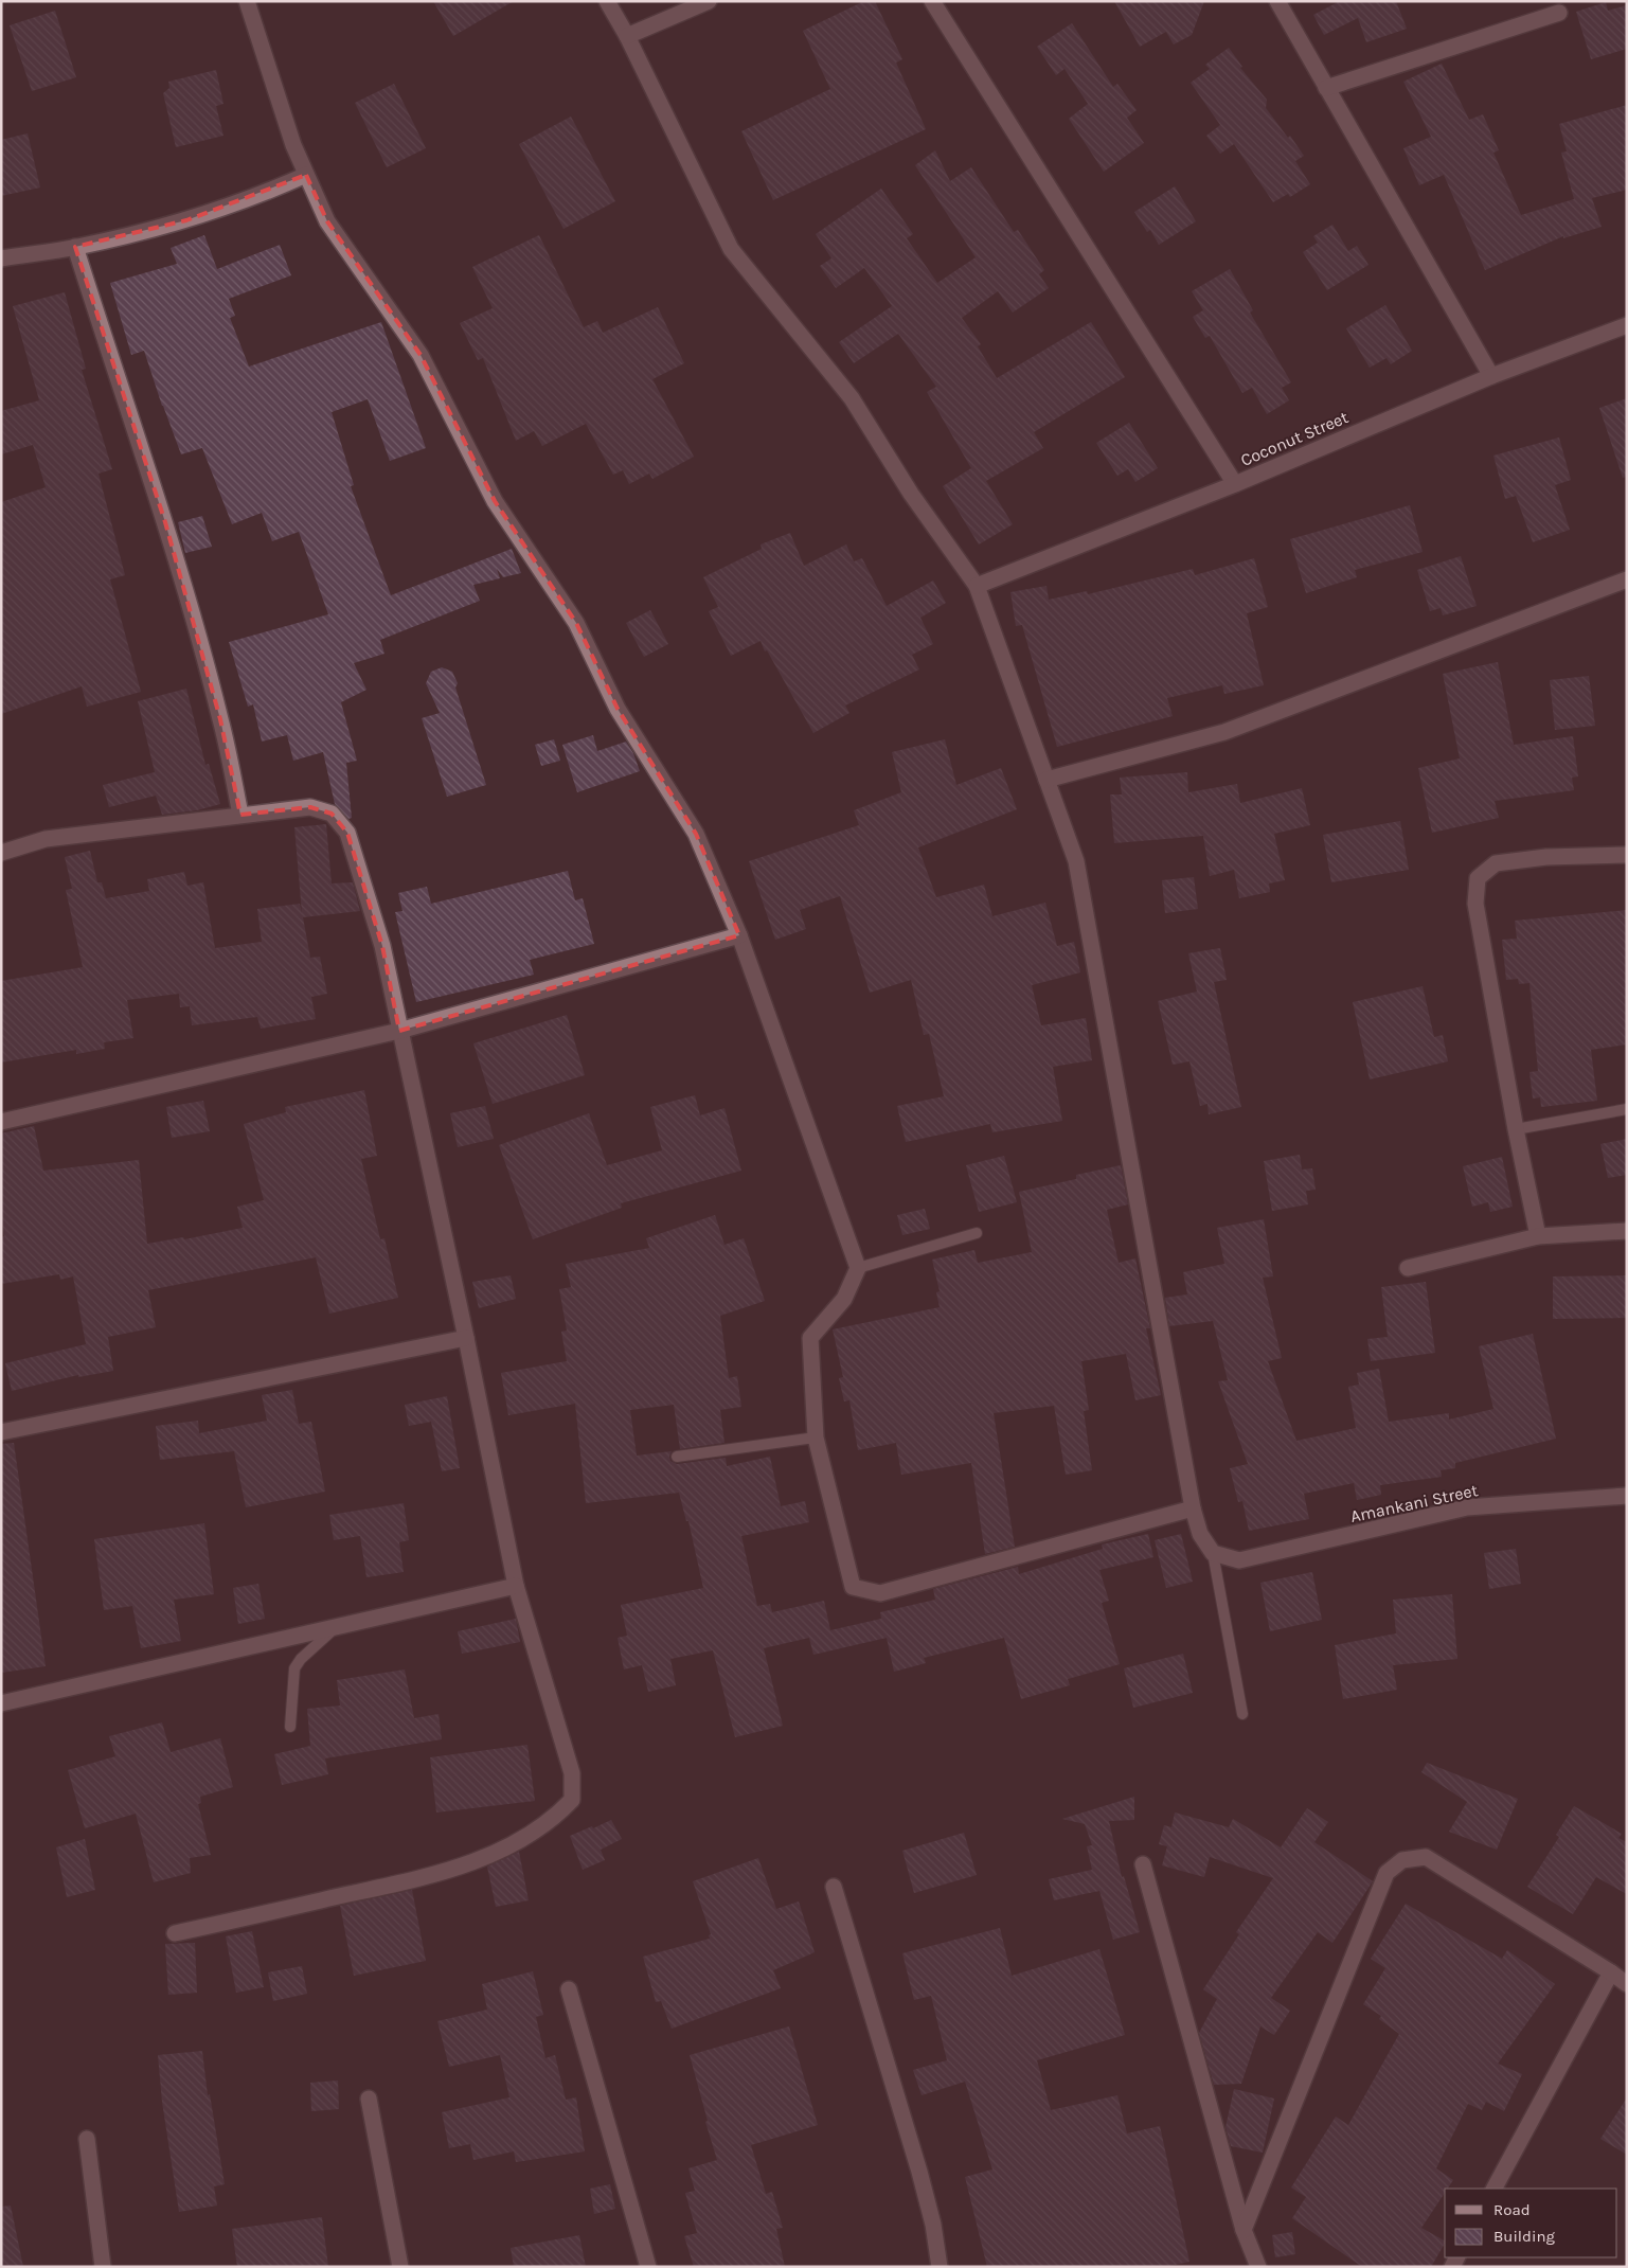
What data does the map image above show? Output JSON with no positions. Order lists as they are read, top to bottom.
{
  "streets": {
    "street": ["Coconut Street", "Amankani Street"]
  },
  "legend": ["Road", "Building"]
}
